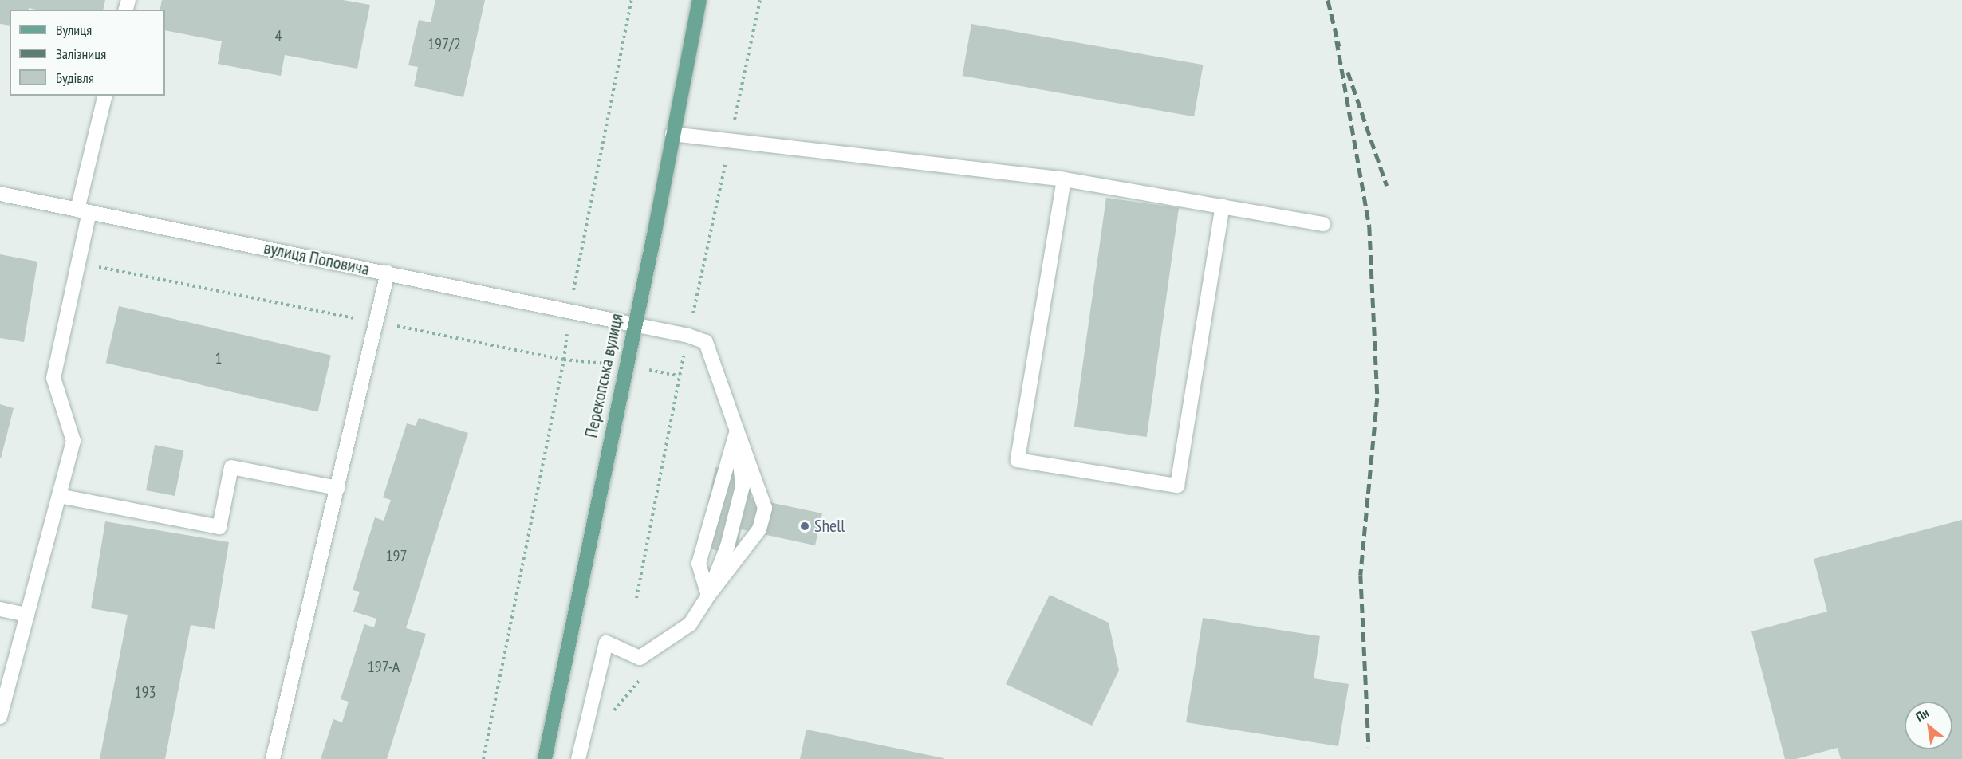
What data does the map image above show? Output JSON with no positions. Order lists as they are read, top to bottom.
{
  "streets": {
    "main road": ["Перекопська вулиця"],
    "street": ["вулиця Поповича"]
  },
  "crossings": [
    ["вулиця Поповича", "Перекопська вулиця"]
  ],
  "places": ["Shell"],
  "house_numbers": [
    "4",
    "197/2",
    "1",
    "197",
    "197-А",
    "193"
  ],
  "legend": ["Вулиця", "Залізниця", "Будівля"],
  "north": "top left"
}
